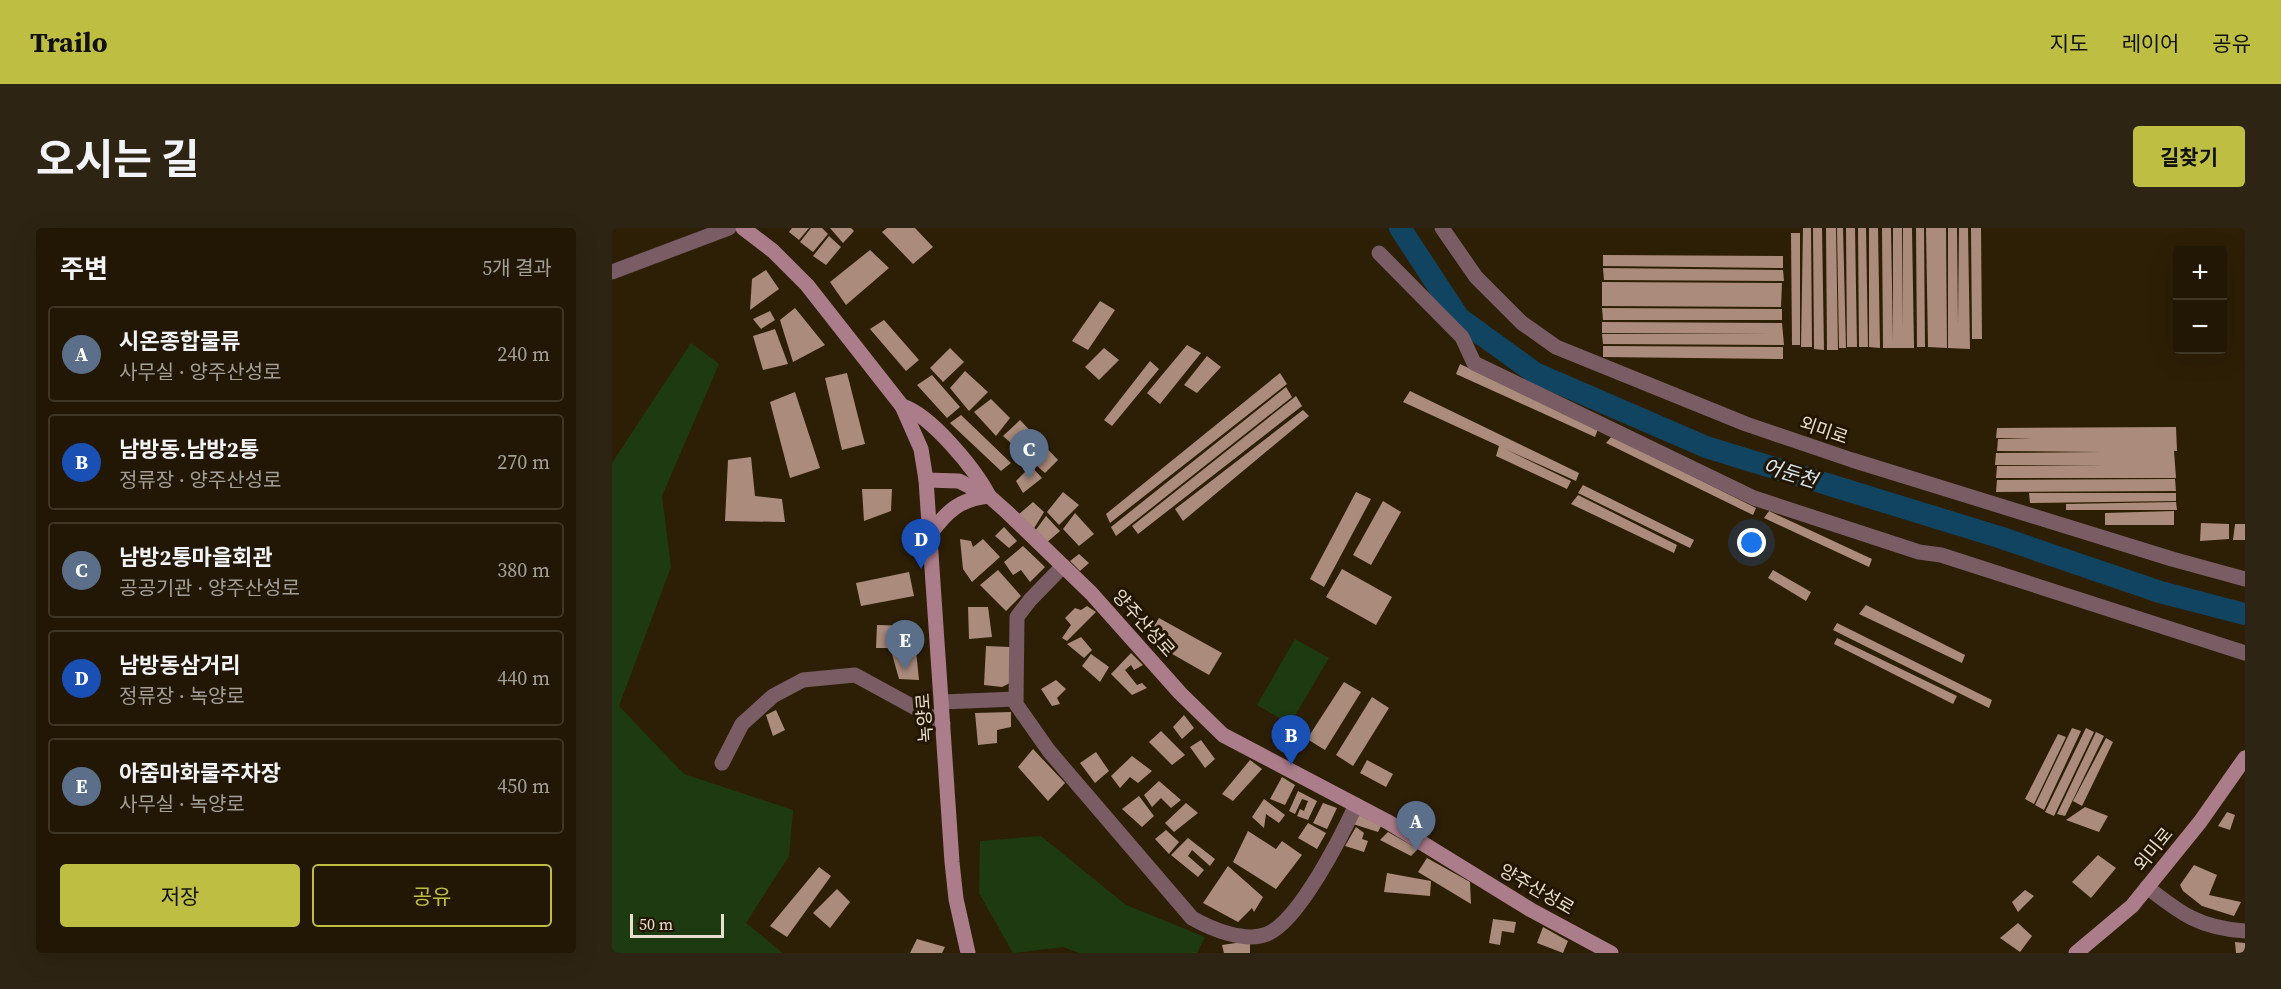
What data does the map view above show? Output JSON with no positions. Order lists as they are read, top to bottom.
{
  "streets": {
    "street": ["외미로", "양주산성로", "녹양로"]
  },
  "crossings": [
    ["양주산성로", "녹양로"]
  ],
  "water": ["어둔천"],
  "scale_bar": "50 m",
  "page": {
    "header": "Trailo",
    "nav": ["지도", "레이어", "공유"],
    "title": "오시는 길",
    "buttons": [
      "길찾기",
      ["저장", "공유"]
    ],
    "heading": ["주변", "5개 결과"],
    "map_buttons": ["+", "−"],
    "list": [
      {
        "mark": "A",
        "name": "시온종합물류",
        "note": "사무실 · 양주산성로",
        "value": "240 m"
      },
      {
        "mark": "B",
        "name": "남방동.남방2통",
        "note": "정류장 · 양주산성로",
        "value": "270 m"
      },
      {
        "mark": "C",
        "name": "남방2통마을회관",
        "note": "공공기관 · 양주산성로",
        "value": "380 m"
      },
      {
        "mark": "D",
        "name": "남방동삼거리",
        "note": "정류장 · 녹양로",
        "value": "440 m"
      },
      {
        "mark": "E",
        "name": "아줌마화물주차장",
        "note": "사무실 · 녹양로",
        "value": "450 m"
      }
    ],
    "pins": [
      "C",
      "D",
      "E",
      "B",
      "A"
    ],
    "scale": "50 m"
  }
}
